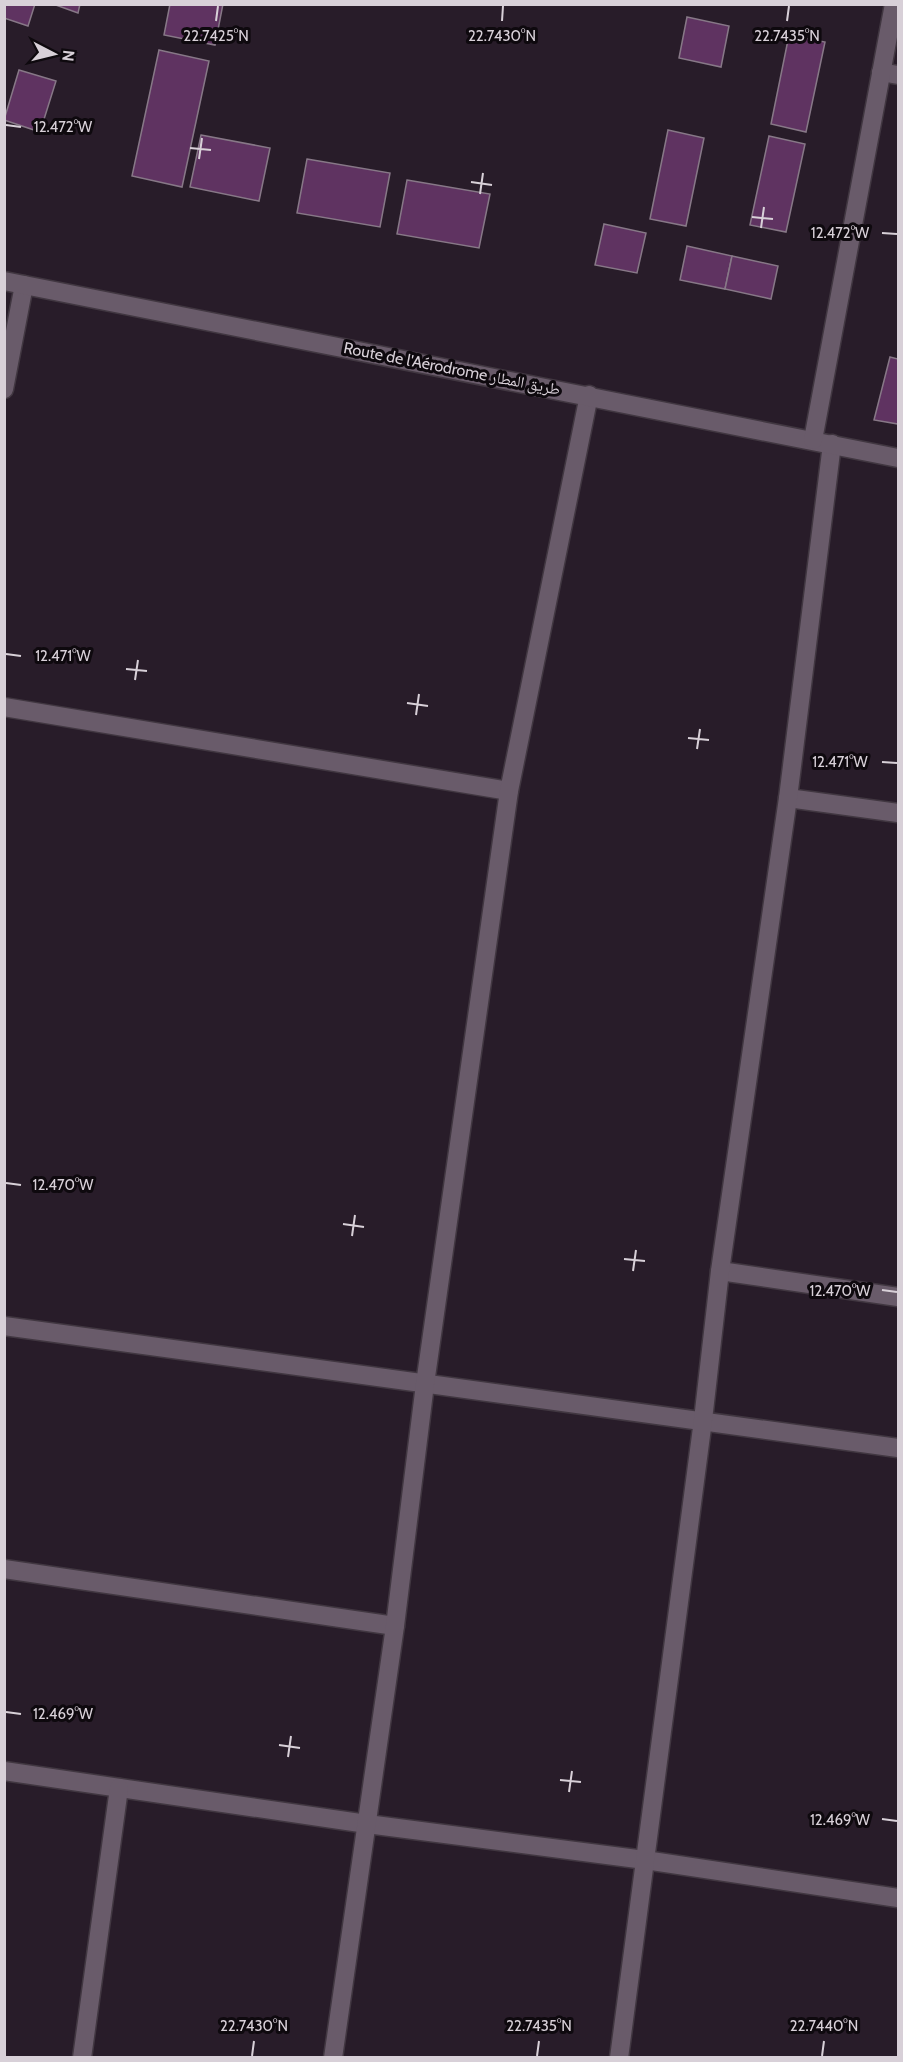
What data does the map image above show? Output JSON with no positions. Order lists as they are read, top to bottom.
{
  "streets": {
    "street": ["Route de l'Aérodrome طريق المطار"]
  },
  "north": "right",
  "coordinates": [
    "22.7425°N",
    "22.7430°N",
    "22.7435°N",
    "12.472°W",
    "12.471°W",
    "12.470°W",
    "12.469°W",
    "22.7440°N"
  ]
}
